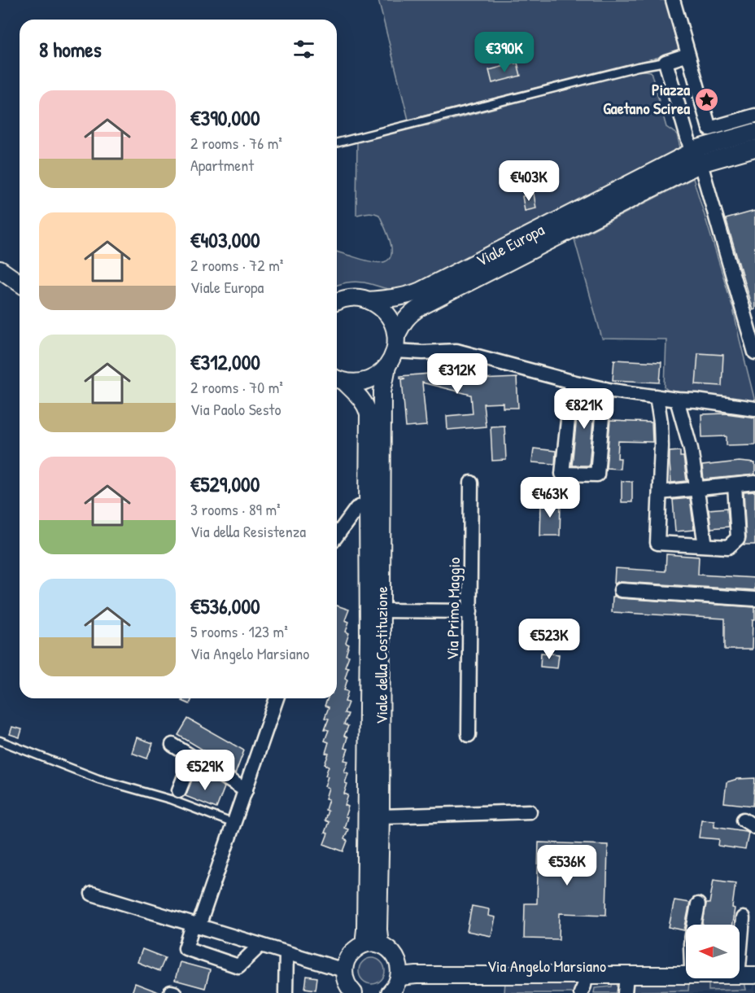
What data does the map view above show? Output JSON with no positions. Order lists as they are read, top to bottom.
{
  "streets": {
    "street": [
      "Viale Europa",
      "Via Primo Maggio",
      "Viale della Costituzione",
      "Via Angelo Marsiano"
    ]
  },
  "crossings": [
    ["Viale Europa", "Viale della Costituzione"]
  ],
  "places": {
    "place": ["Piazza Gaetano Scirea"]
  },
  "north": "left",
  "page": {
    "heading": "8 homes",
    "price": [
      "€390K",
      "€403K",
      "€312K",
      "€821K",
      "€463K",
      "€523K",
      "€529K",
      "€536K"
    ],
    "list": [
      {
        "name": "€390,000",
        "note": "2 rooms · 76 m² · Apartment"
      },
      {
        "name": "€403,000",
        "note": "2 rooms · 72 m² · Viale Europa"
      },
      {
        "name": "€312,000",
        "note": "2 rooms · 70 m² · Via Paolo Sesto"
      },
      {
        "name": "€529,000",
        "note": "3 rooms · 89 m² · Via della Resistenza"
      },
      {
        "name": "€536,000",
        "note": "5 rooms · 123 m² · Via Angelo Marsiano"
      }
    ]
  }
}
